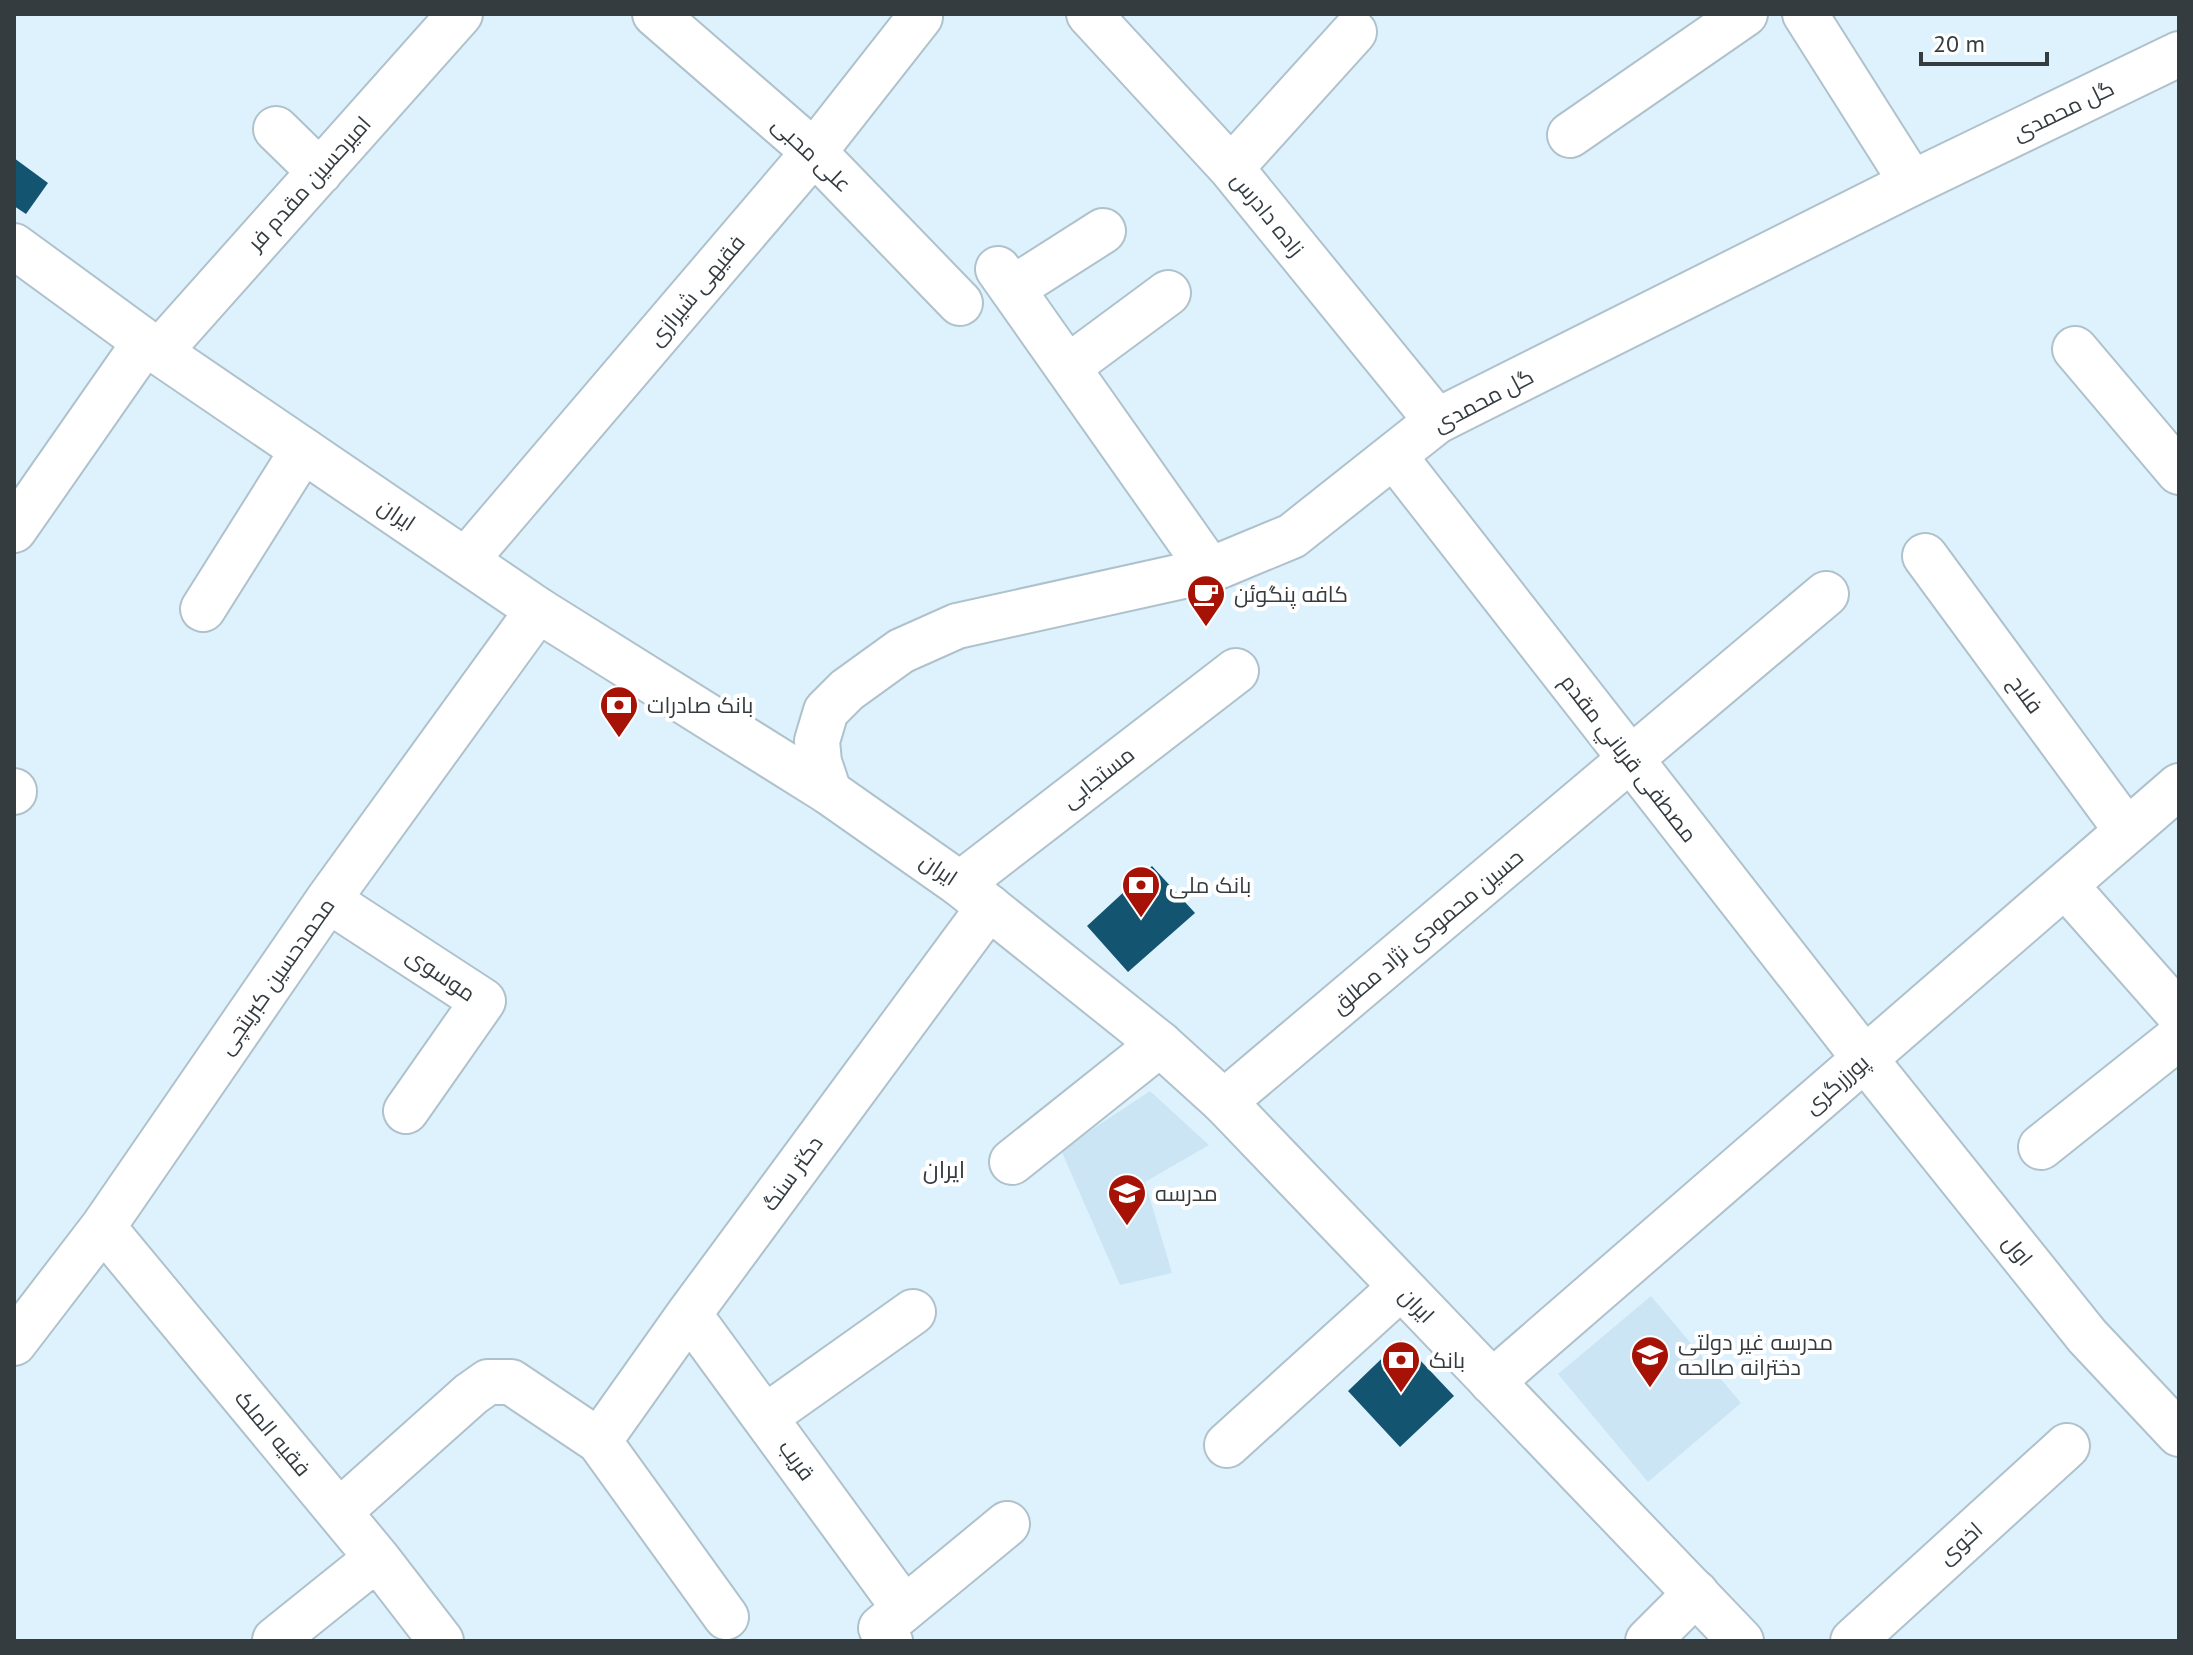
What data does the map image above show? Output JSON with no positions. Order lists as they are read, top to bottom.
{
  "streets": {
    "street": [
      "گل محمدی",
      "علی محبی",
      "امیرحسین مقدم فر",
      "زاده دادرس",
      "فقیهی شیرازی",
      "ایران",
      "فلاح",
      "مصطفی قرباني مقدم",
      "مستجابی",
      "حسین محمودی نژاد مطلق",
      "موسوی",
      "محمدحسین کبریتچی",
      "پورزرگری",
      "دکتر سنگ",
      "اول",
      "فقیه الملک",
      "قریب",
      "اخوی"
    ]
  },
  "crossings": [
    ["گل محمدی", "زاده دادرس"],
    ["گل محمدی", "ایران"],
    ["گل محمدی", "مصطفی قرباني مقدم"],
    ["علی محبی", "فقیهی شیرازی"],
    ["امیرحسین مقدم فر", "ایران"],
    ["فقیهی شیرازی", "ایران"],
    ["ایران", "مستجابی"],
    ["ایران", "حسین محمودی نژاد مطلق"],
    ["ایران", "محمدحسین کبریتچی"],
    ["ایران", "پورزرگری"],
    ["ایران", "دکتر سنگ"],
    ["فلاح", "پورزرگری"],
    ["مصطفی قرباني مقدم", "حسین محمودی نژاد مطلق"],
    ["مصطفی قرباني مقدم", "پورزرگری"],
    ["مصطفی قرباني مقدم", "اول"],
    ["مستجابی", "دکتر سنگ"],
    ["موسوی", "محمدحسین کبریتچی"],
    ["محمدحسین کبریتچی", "فقیه الملک"],
    ["پورزرگری", "اول"],
    ["دکتر سنگ", "قریب"]
  ],
  "districts": ["ایران"],
  "places": {
    "cafe": ["کافه پنگوئن"],
    "bank": ["بانک صادرات", "بانک ملی", "بانک"],
    "school or university": ["مدرسه", "مدرسه غیر دولتی دخترانه صالحه"]
  },
  "scale_bar": "20 m"
}
